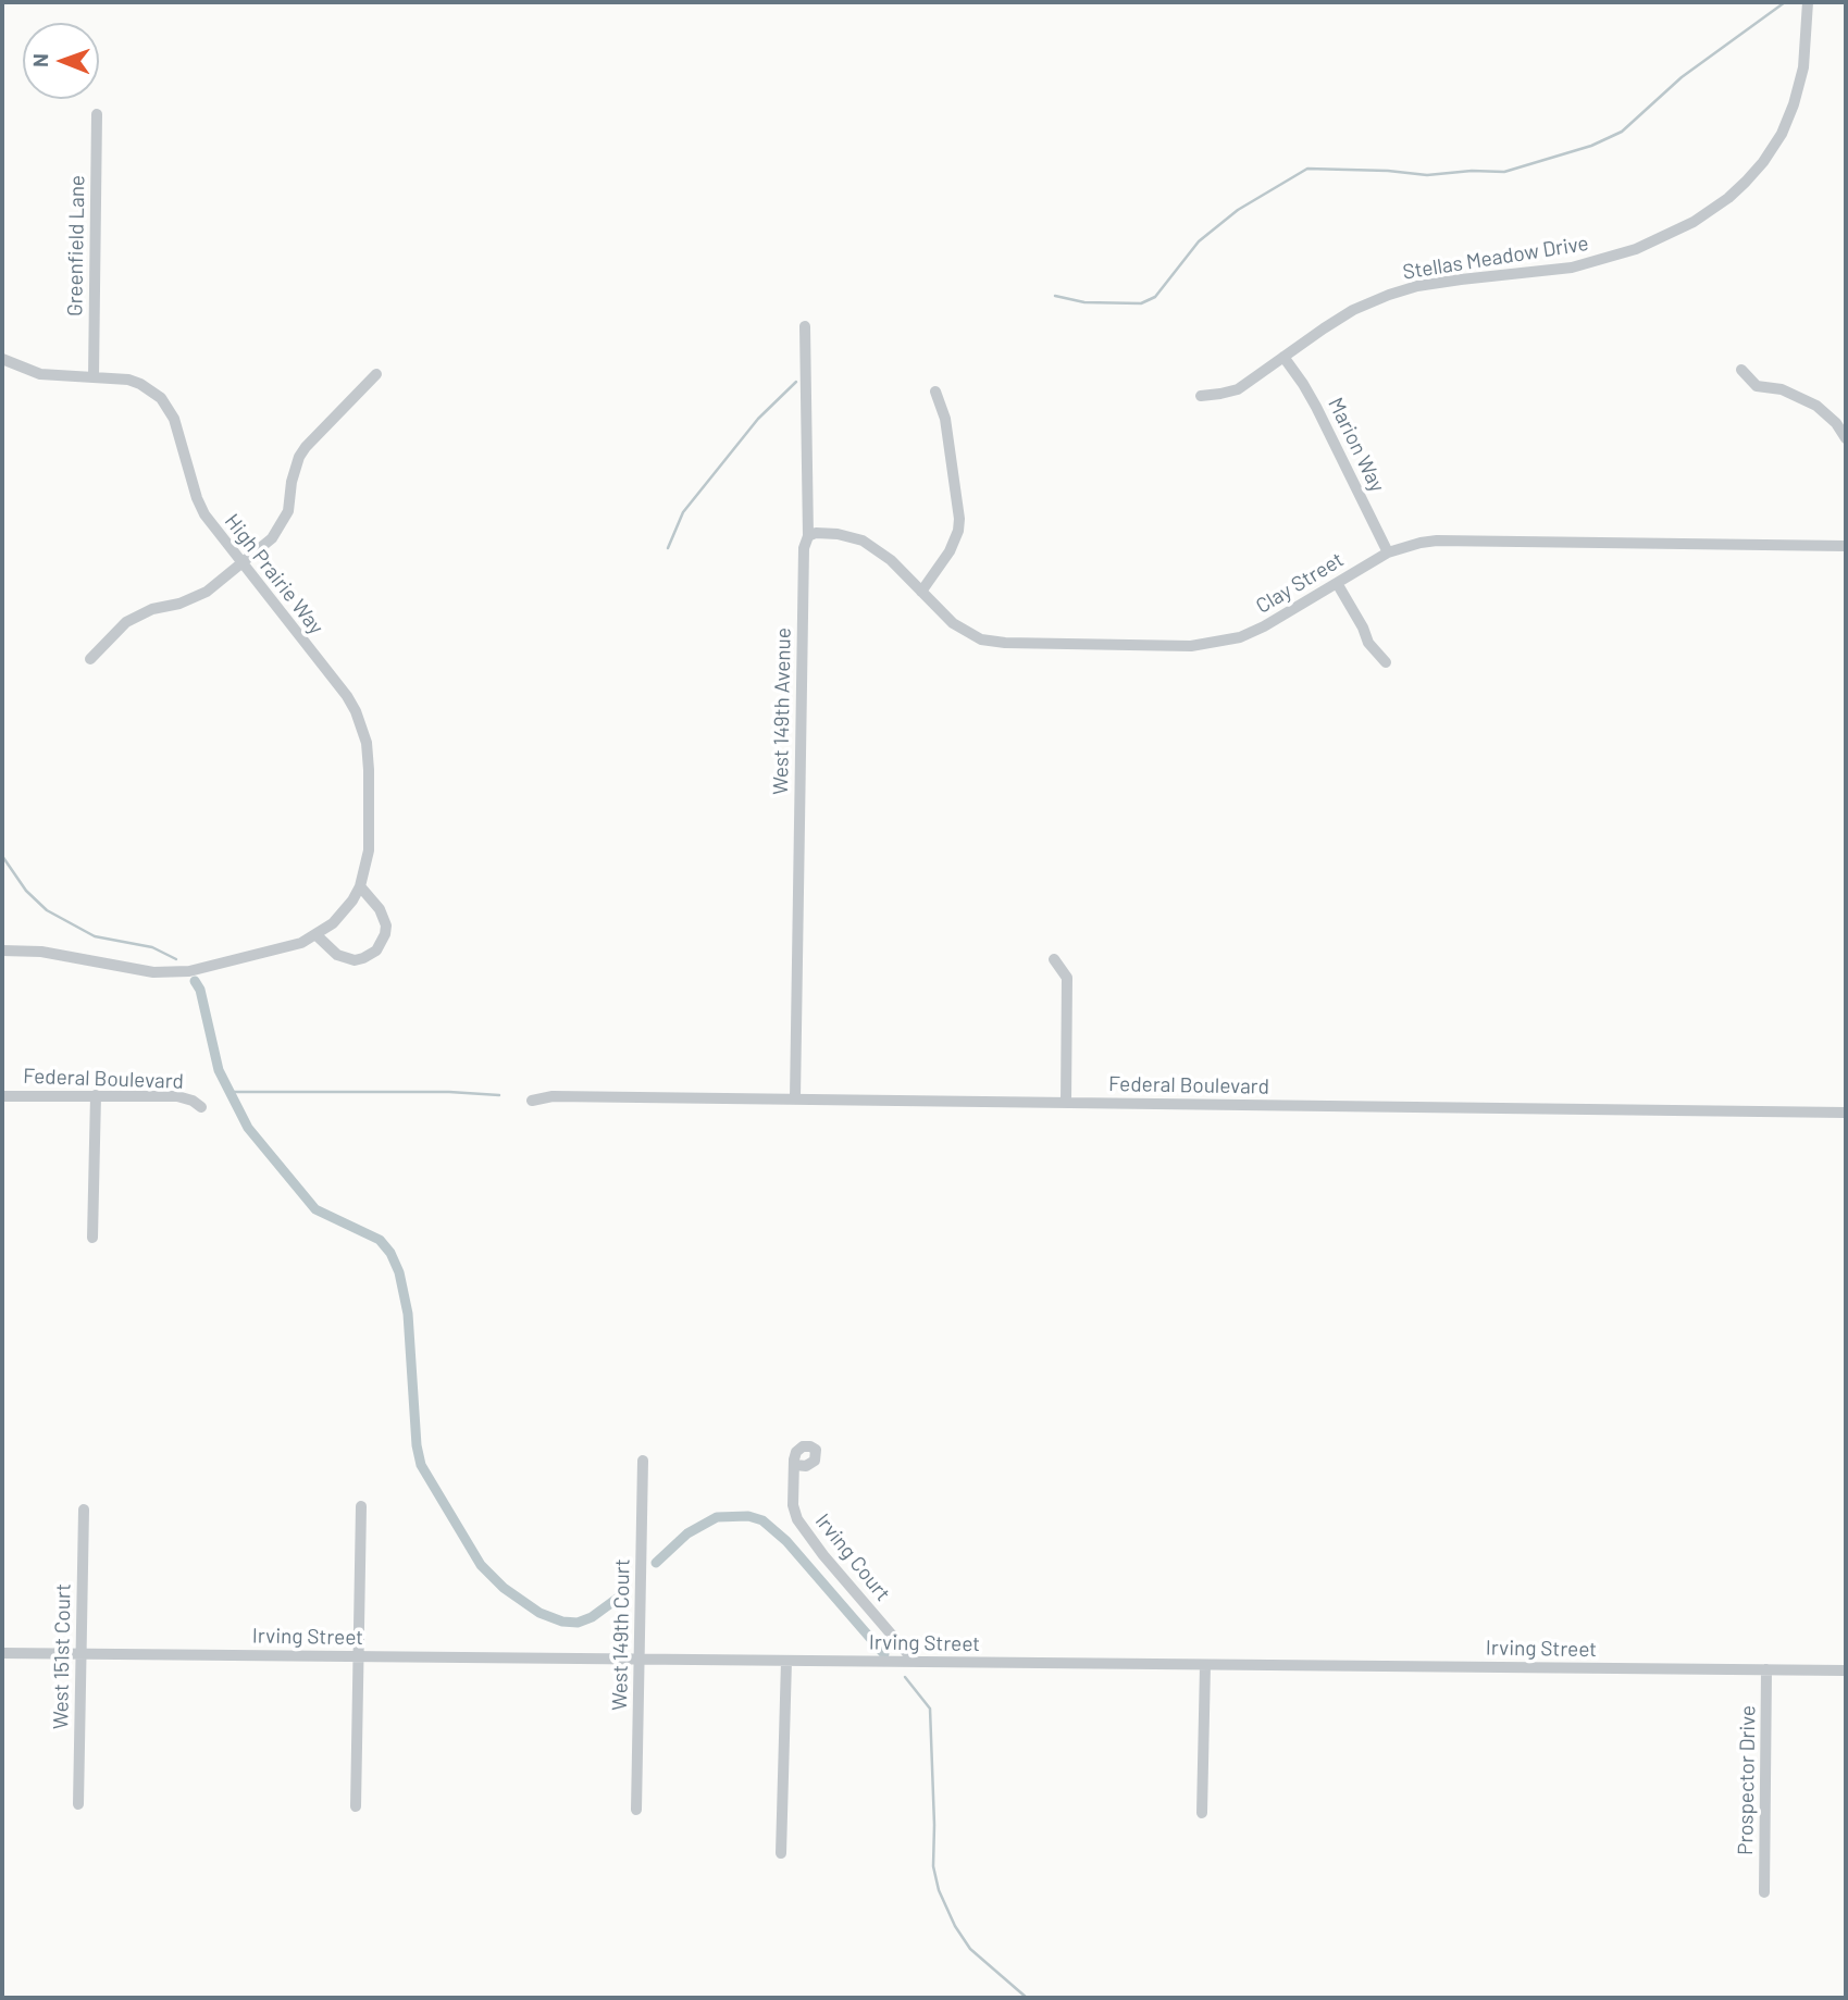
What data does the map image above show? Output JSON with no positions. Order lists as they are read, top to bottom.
{
  "streets": {
    "street": [
      "Greenfield Lane",
      "Stellas Meadow Drive",
      "Marion Way",
      "High Prairie Way",
      "Clay Street",
      "West 149th Avenue",
      "Federal Boulevard",
      "Irving Court",
      "West 149th Court",
      "Irving Street",
      "West 151st Court",
      "Prospector Drive"
    ]
  },
  "crossings": [
    ["Greenfield Lane", "High Prairie Way"],
    ["Stellas Meadow Drive", "Marion Way"],
    ["Marion Way", "Clay Street"],
    ["Clay Street", "West 149th Avenue"],
    ["West 149th Avenue", "Federal Boulevard"],
    ["Irving Court", "Irving Street"],
    ["West 149th Court", "Irving Street"],
    ["Irving Street", "West 151st Court"],
    ["Irving Street", "Prospector Drive"]
  ],
  "north": "left"
}
